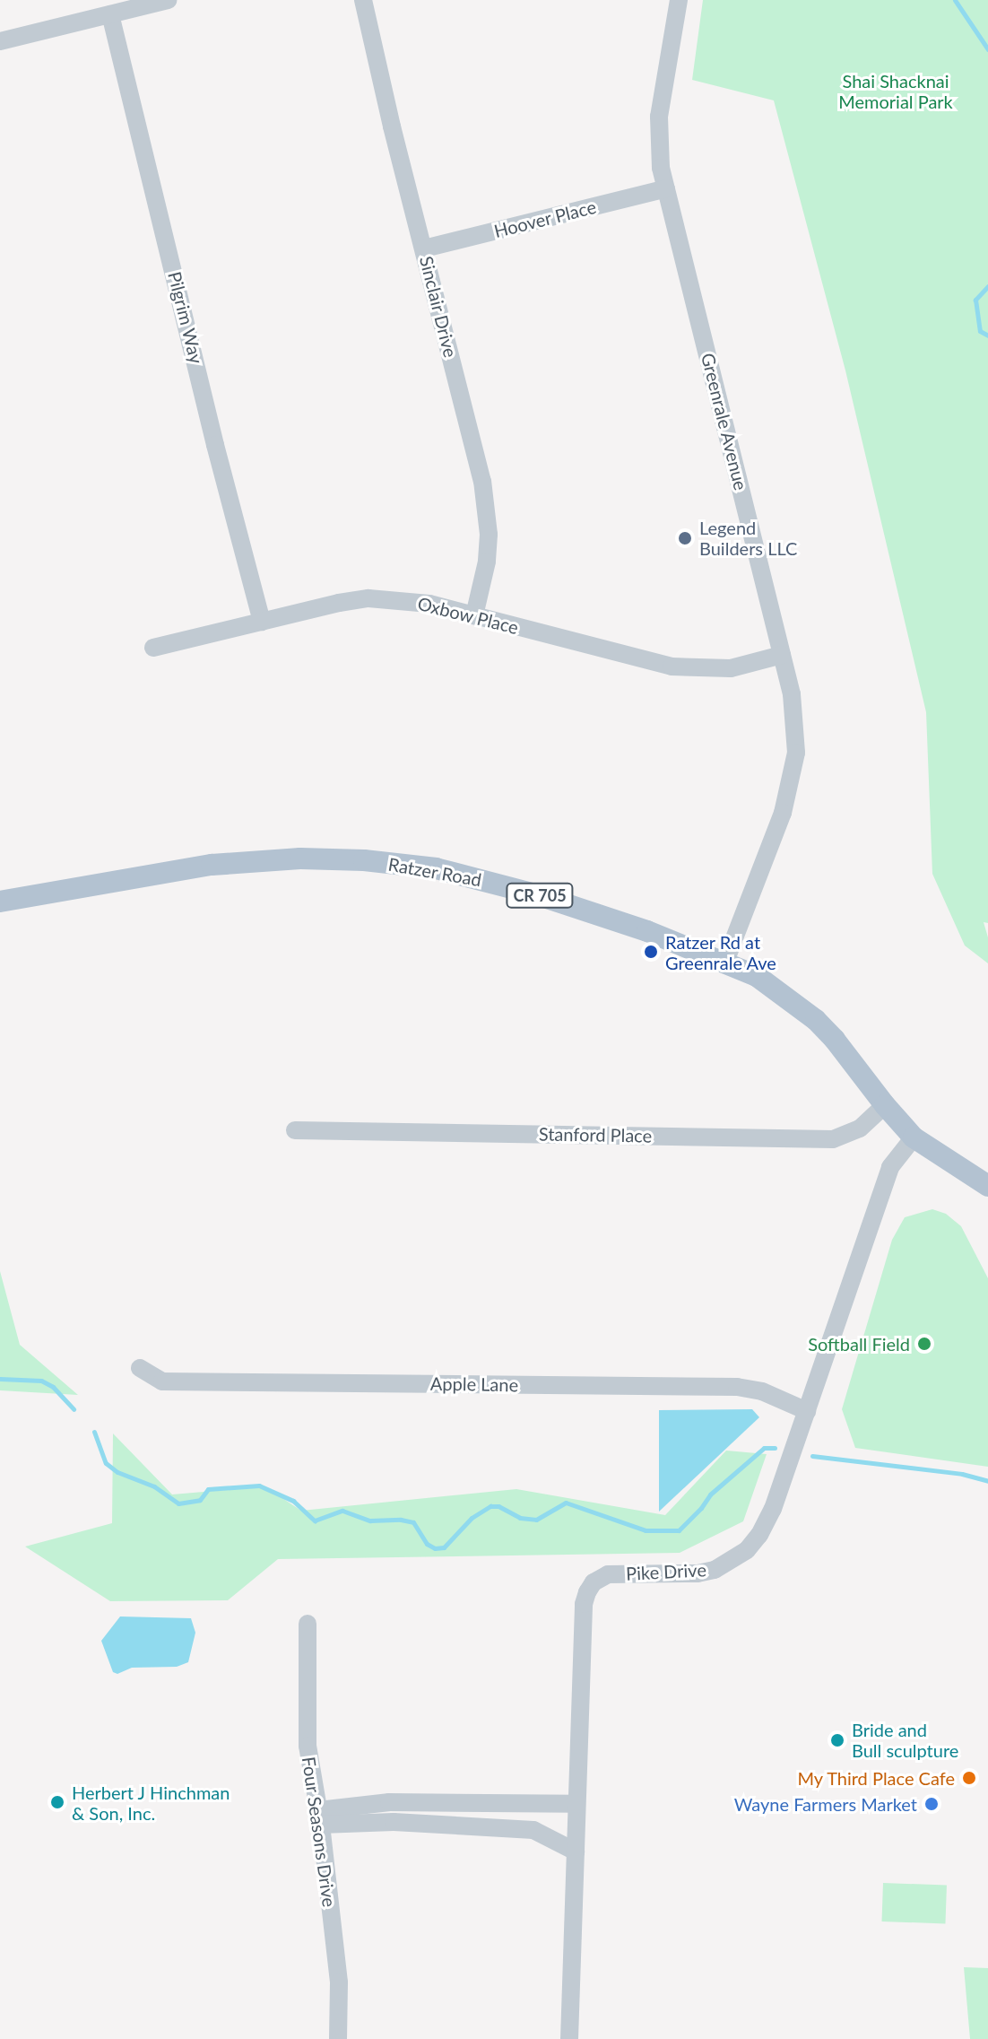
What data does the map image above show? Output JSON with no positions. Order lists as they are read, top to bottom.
{
  "streets": {
    "main road": ["Ratzer Road", "CR 705"],
    "street": [
      "Hoover Place",
      "Sinclair Drive",
      "Pilgrim Way",
      "Greenrale Avenue",
      "Oxbow Place",
      "Stanford Place",
      "Apple Lane",
      "Pike Drive",
      "Four Seasons Drive"
    ]
  },
  "crossings": [
    ["Hoover Place", "Sinclair Drive"],
    ["Hoover Place", "Greenrale Avenue"],
    ["Sinclair Drive", "Oxbow Place"],
    ["Pilgrim Way", "Oxbow Place"],
    ["Greenrale Avenue", "Oxbow Place"],
    ["Greenrale Avenue", "Ratzer Road"],
    ["Ratzer Road", "Stanford Place"],
    ["Ratzer Road", "Pike Drive"],
    ["Apple Lane", "Pike Drive"]
  ],
  "parks": ["Shai Shacknai Memorial Park"],
  "places": [
    "Legend Builders LLC",
    "Ratzer Rd at Greenrale Ave",
    "Softball Field",
    "Bride and Bull sculpture",
    "My Third Place Cafe",
    "Herbert J Hinchman & Son, Inc.",
    "Wayne Farmers Market"
  ]
}
